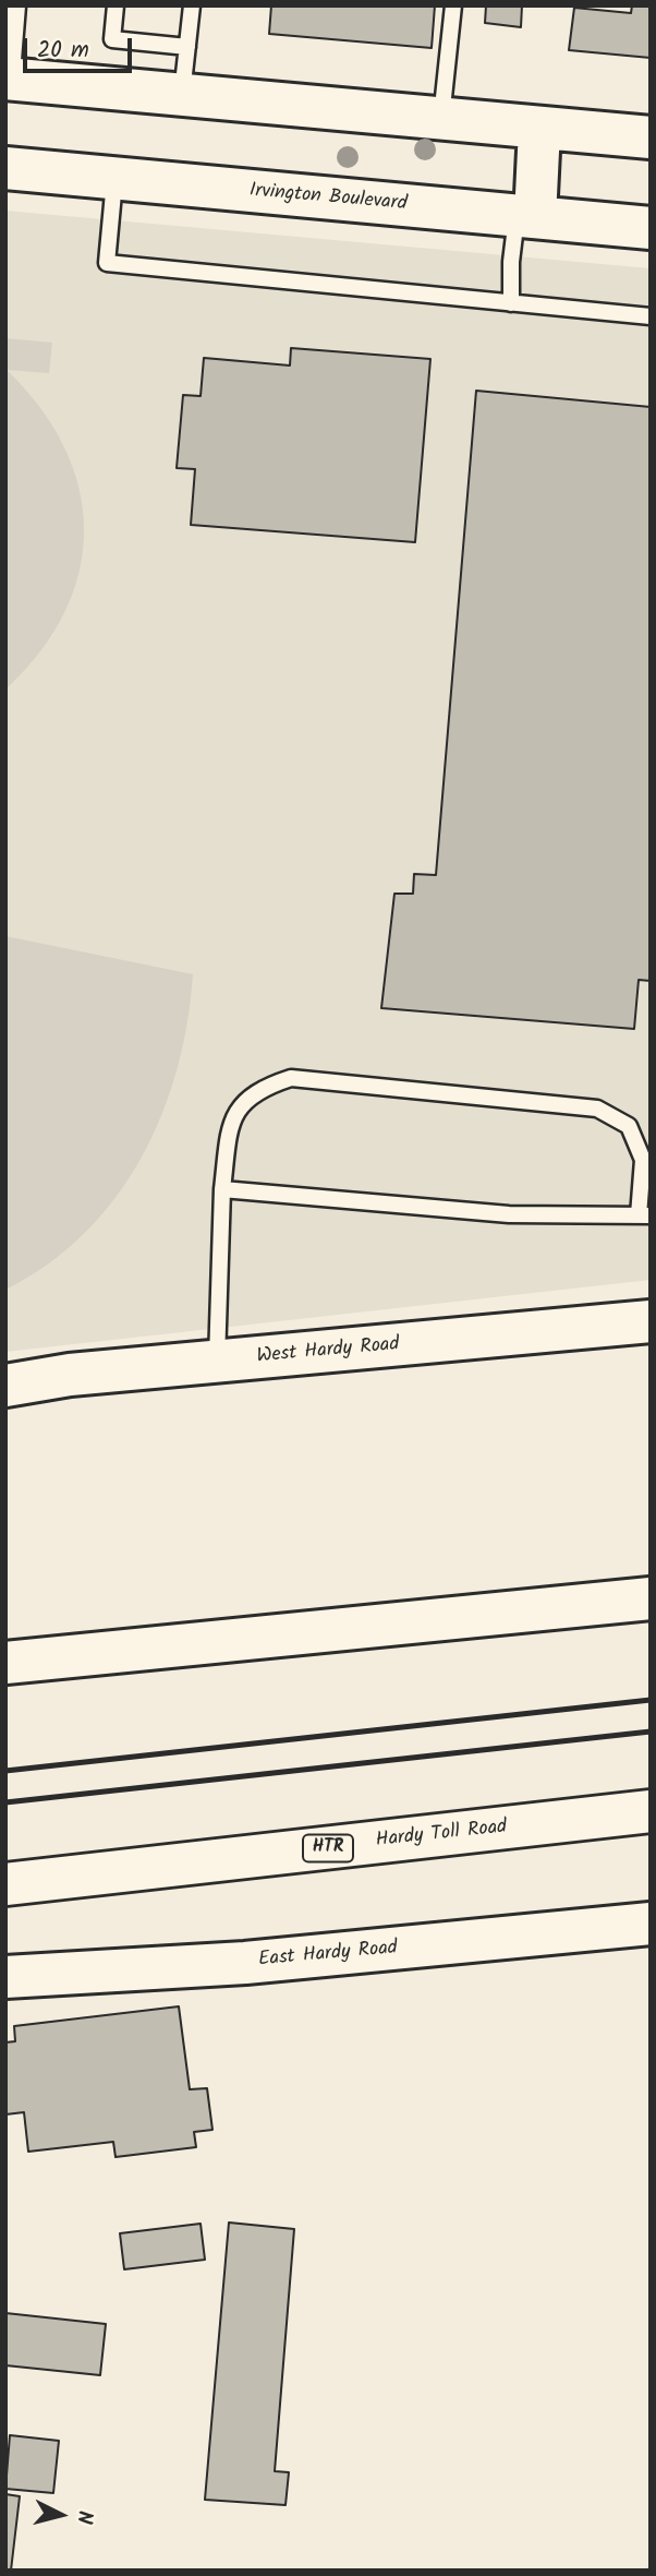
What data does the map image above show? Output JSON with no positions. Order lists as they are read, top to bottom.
{
  "streets": {
    "main road": [
      "Irvington Boulevard",
      "West Hardy Road",
      "Hardy Toll Road",
      "HTR",
      "East Hardy Road"
    ]
  },
  "scale_bar": "20 m",
  "north": "right"
}
